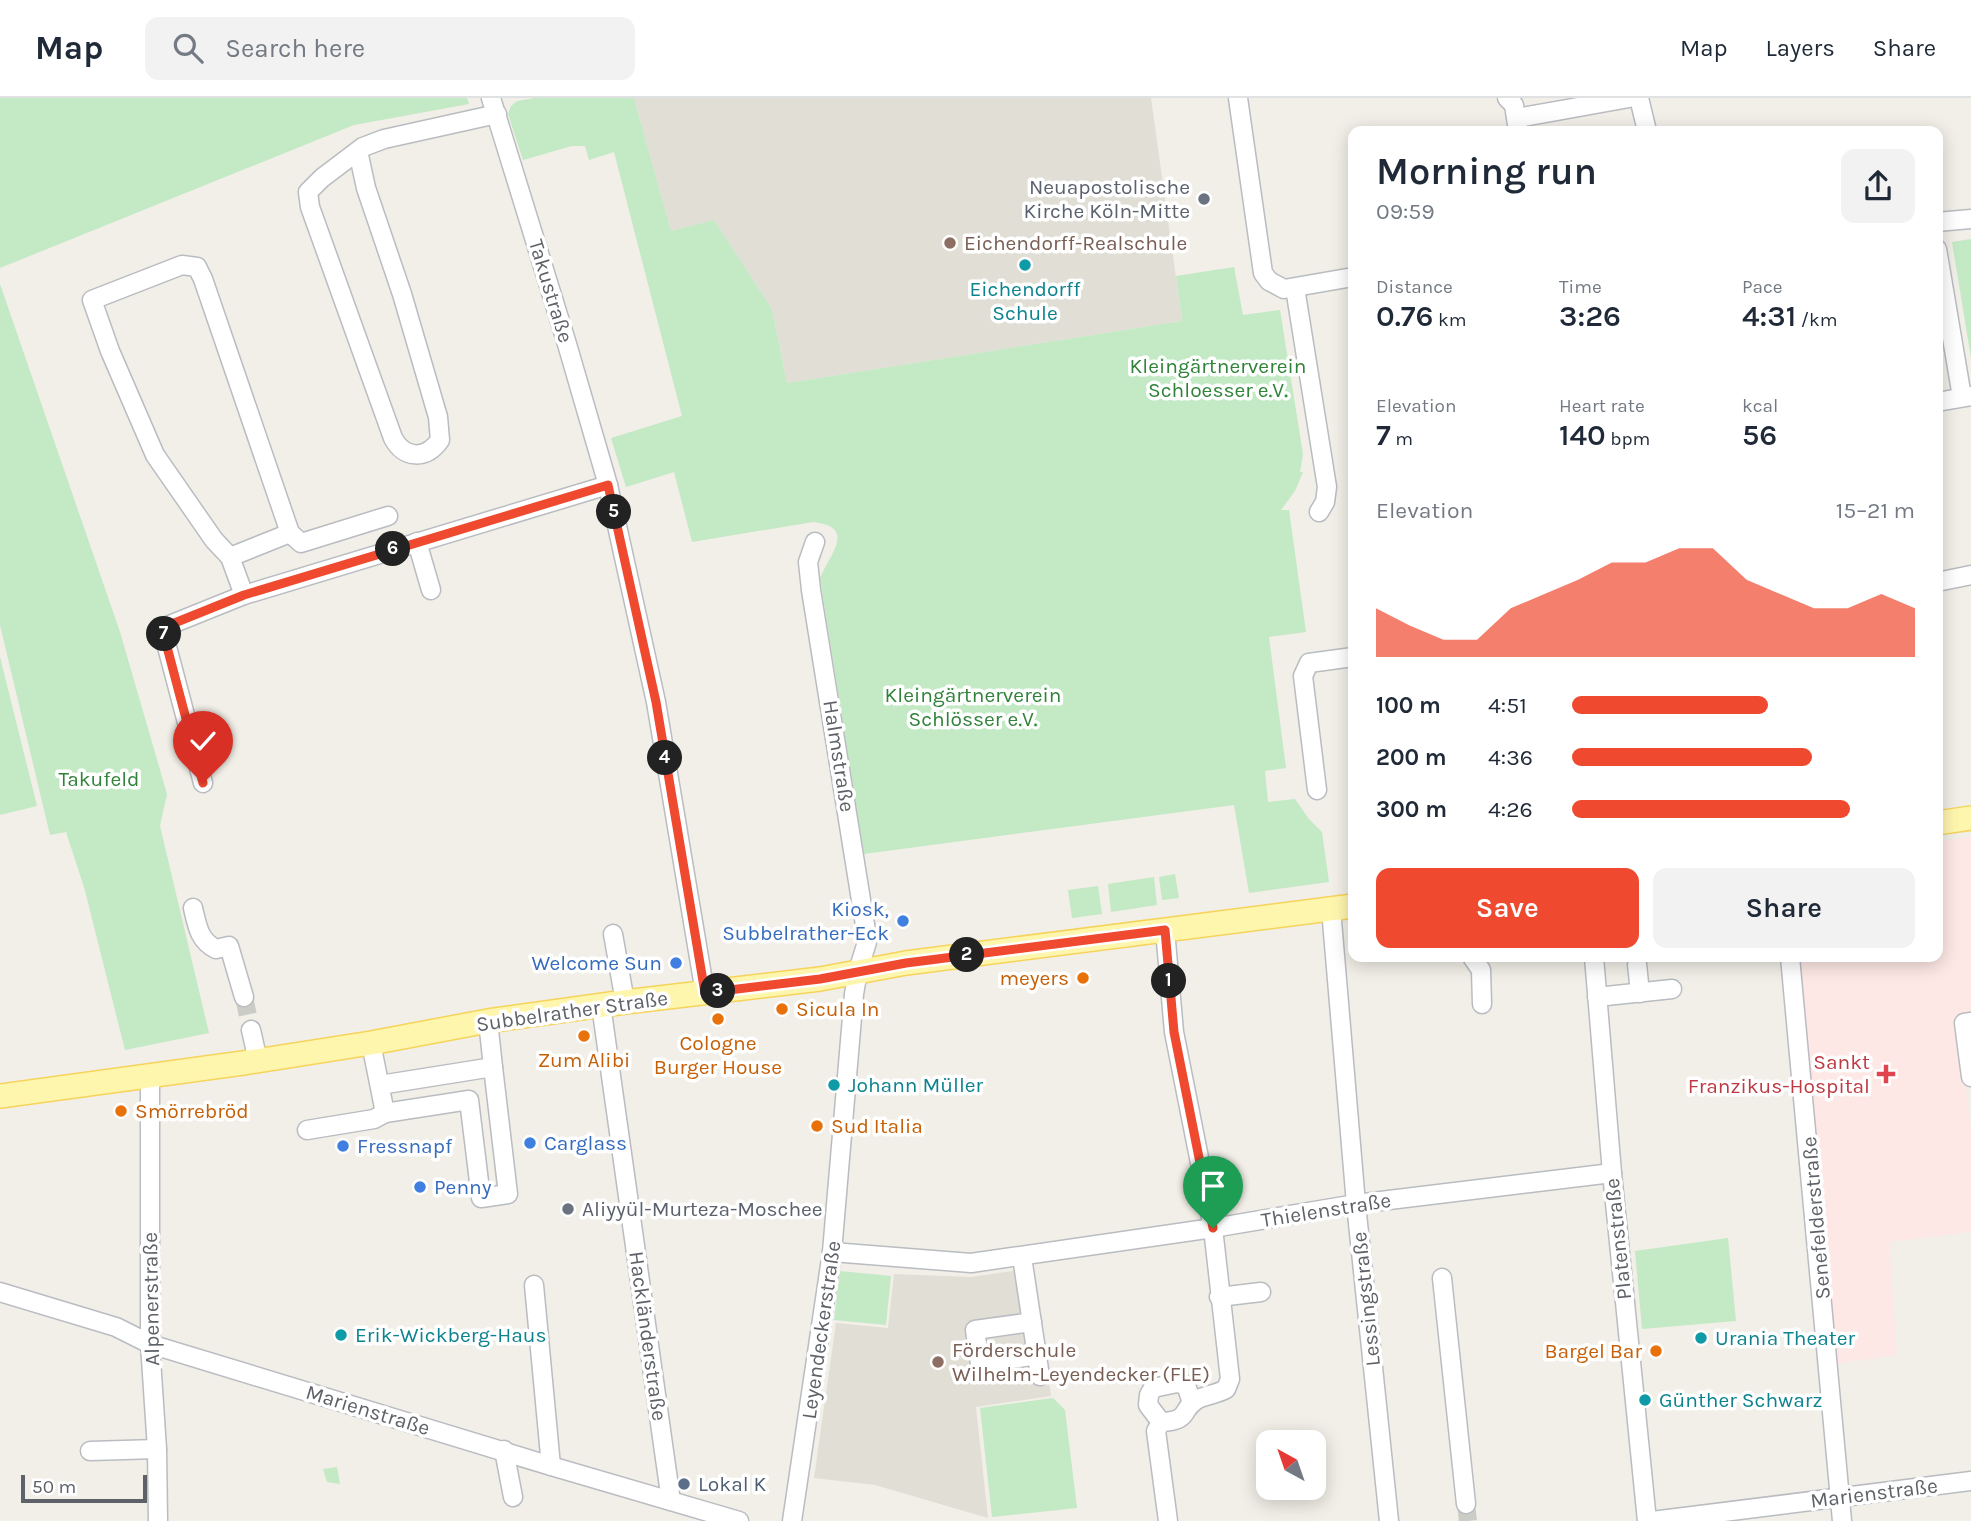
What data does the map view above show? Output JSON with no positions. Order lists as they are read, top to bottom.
{
  "streets": {
    "main road": ["Subbelrather Straße"],
    "street": [
      "Takustraße",
      "Halmstraße",
      "Thielenstraße",
      "Senefelderstraße",
      "Platenstraße",
      "Alpenerstraße",
      "Lessingstraße",
      "Leyendeckerstraße",
      "Hackländerstraße",
      "Marienstraße"
    ]
  },
  "crossings": [
    ["Takustraße", "Subbelrather Straße"],
    ["Halmstraße", "Subbelrather Straße"],
    ["Halmstraße", "Leyendeckerstraße"],
    ["Subbelrather Straße", "Alpenerstraße"],
    ["Subbelrather Straße", "Lessingstraße"],
    ["Subbelrather Straße", "Leyendeckerstraße"],
    ["Subbelrather Straße", "Hackländerstraße"],
    ["Thielenstraße", "Platenstraße"],
    ["Thielenstraße", "Lessingstraße"],
    ["Thielenstraße", "Leyendeckerstraße"],
    ["Senefelderstraße", "Marienstraße"],
    ["Platenstraße", "Marienstraße"],
    ["Alpenerstraße", "Marienstraße"],
    ["Hackländerstraße", "Marienstraße"]
  ],
  "parks": ["Kleingärtnerverein Schloesser e.V.", "Kleingärtnerverein Schlösser e.V.", "Takufeld"],
  "places": {
    "other": [
      "Neuapostolische Kirche Köln-Mitte",
      "Eichendorff-Realschule",
      "Eichendorff Schule",
      "Kiosk, Subbelrather-Eck",
      "Welcome Sun",
      "meyers",
      "Sicula In",
      "Cologne Burger House",
      "Zum Alibi",
      "Johann Müller",
      "Smörrebröd",
      "Sud Italia",
      "Carglass",
      "Fressnapf",
      "Penny",
      "Aliyyül-Murteza-Moschee",
      "Erik-Wickberg-Haus",
      "Urania Theater",
      "Bargel Bar",
      "Förderschule Wilhelm-Leyendecker (FLE)",
      "Günther Schwarz",
      "Lokal K"
    ],
    "health": ["Sankt Franzikus-Hospital"]
  },
  "scale_bar": "50 m",
  "north": "top left",
  "page": {
    "header": "Map",
    "search": "Search here",
    "nav": ["Map", "Layers", "Share"],
    "heading": ["Morning run", "09:59"],
    "stats": [
      ["Distance", "0.76 km"],
      ["Time", "3:26"],
      ["Pace", "4:31 /km"],
      ["Elevation", "7 m"],
      ["Heart rate", "140 bpm"],
      ["kcal", "56"]
    ],
    "chart": ["Elevation", "15–21 m"],
    "pins": [
      "5",
      "6",
      "7",
      "4",
      "2",
      "1",
      "3"
    ],
    "list": [
      {
        "name": "100 m",
        "note": "4:51"
      },
      {
        "name": "200 m",
        "note": "4:36"
      },
      {
        "name": "300 m",
        "note": "4:26"
      }
    ],
    "buttons": ["Save", "Share"],
    "scale": "50 m"
  }
}
